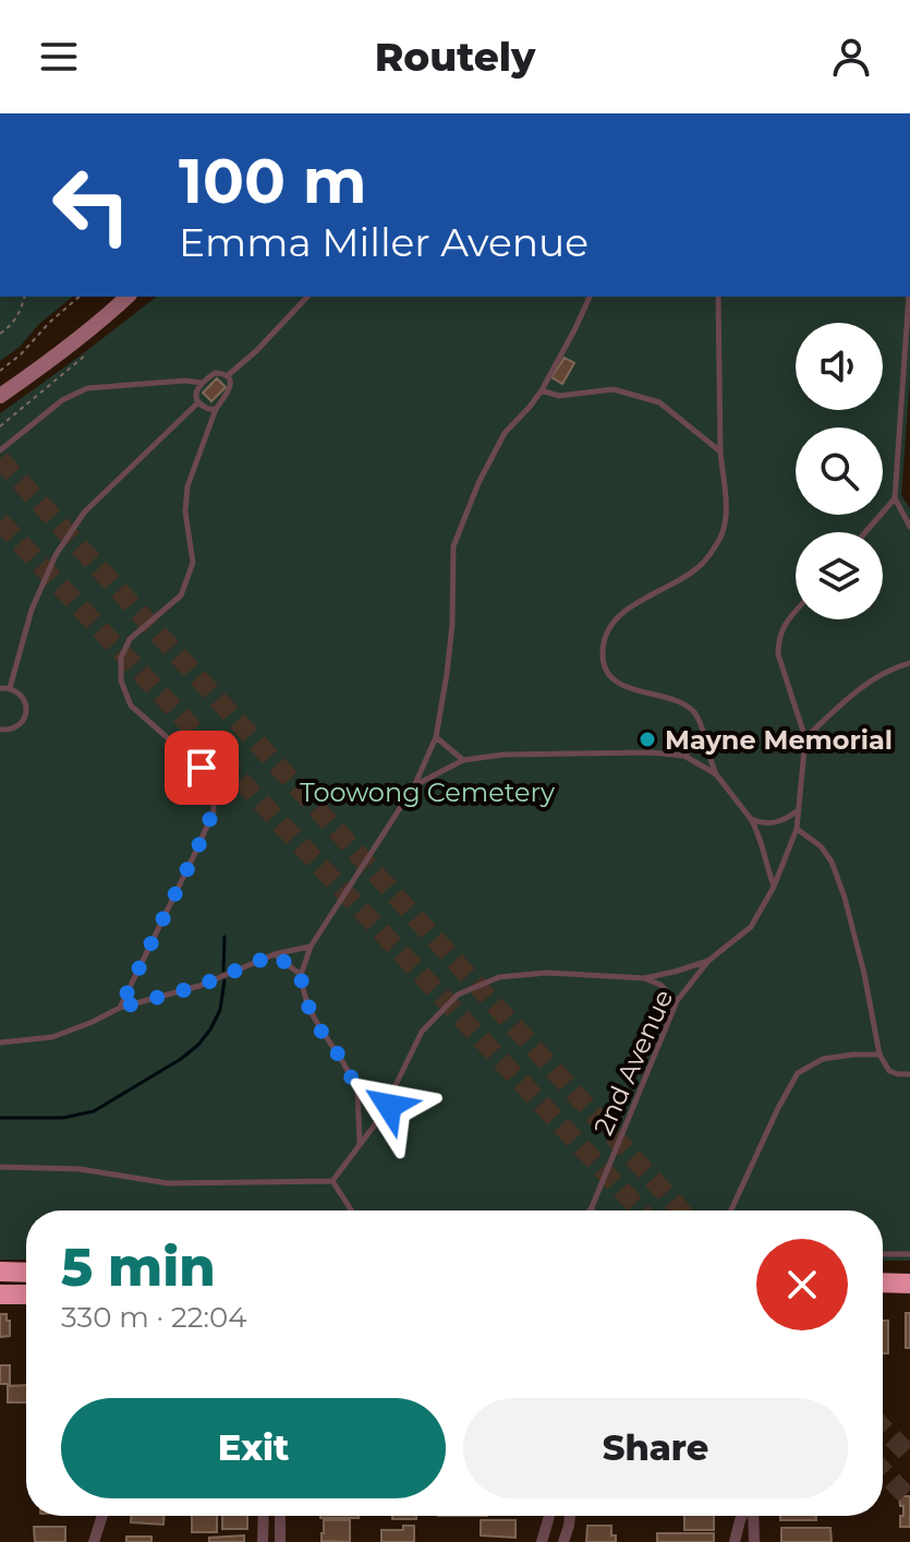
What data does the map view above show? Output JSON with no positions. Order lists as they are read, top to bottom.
{
  "streets": {
    "lane": ["2nd Avenue"]
  },
  "parks": ["Toowong Cemetery"],
  "places": ["Mayne Memorial"],
  "page": {
    "header": "Routely",
    "turn": ["100 m", "Emma Miller Avenue"],
    "heading": ["5 min", "330 m · 22:04"],
    "buttons": ["Exit", "Share"]
  }
}
